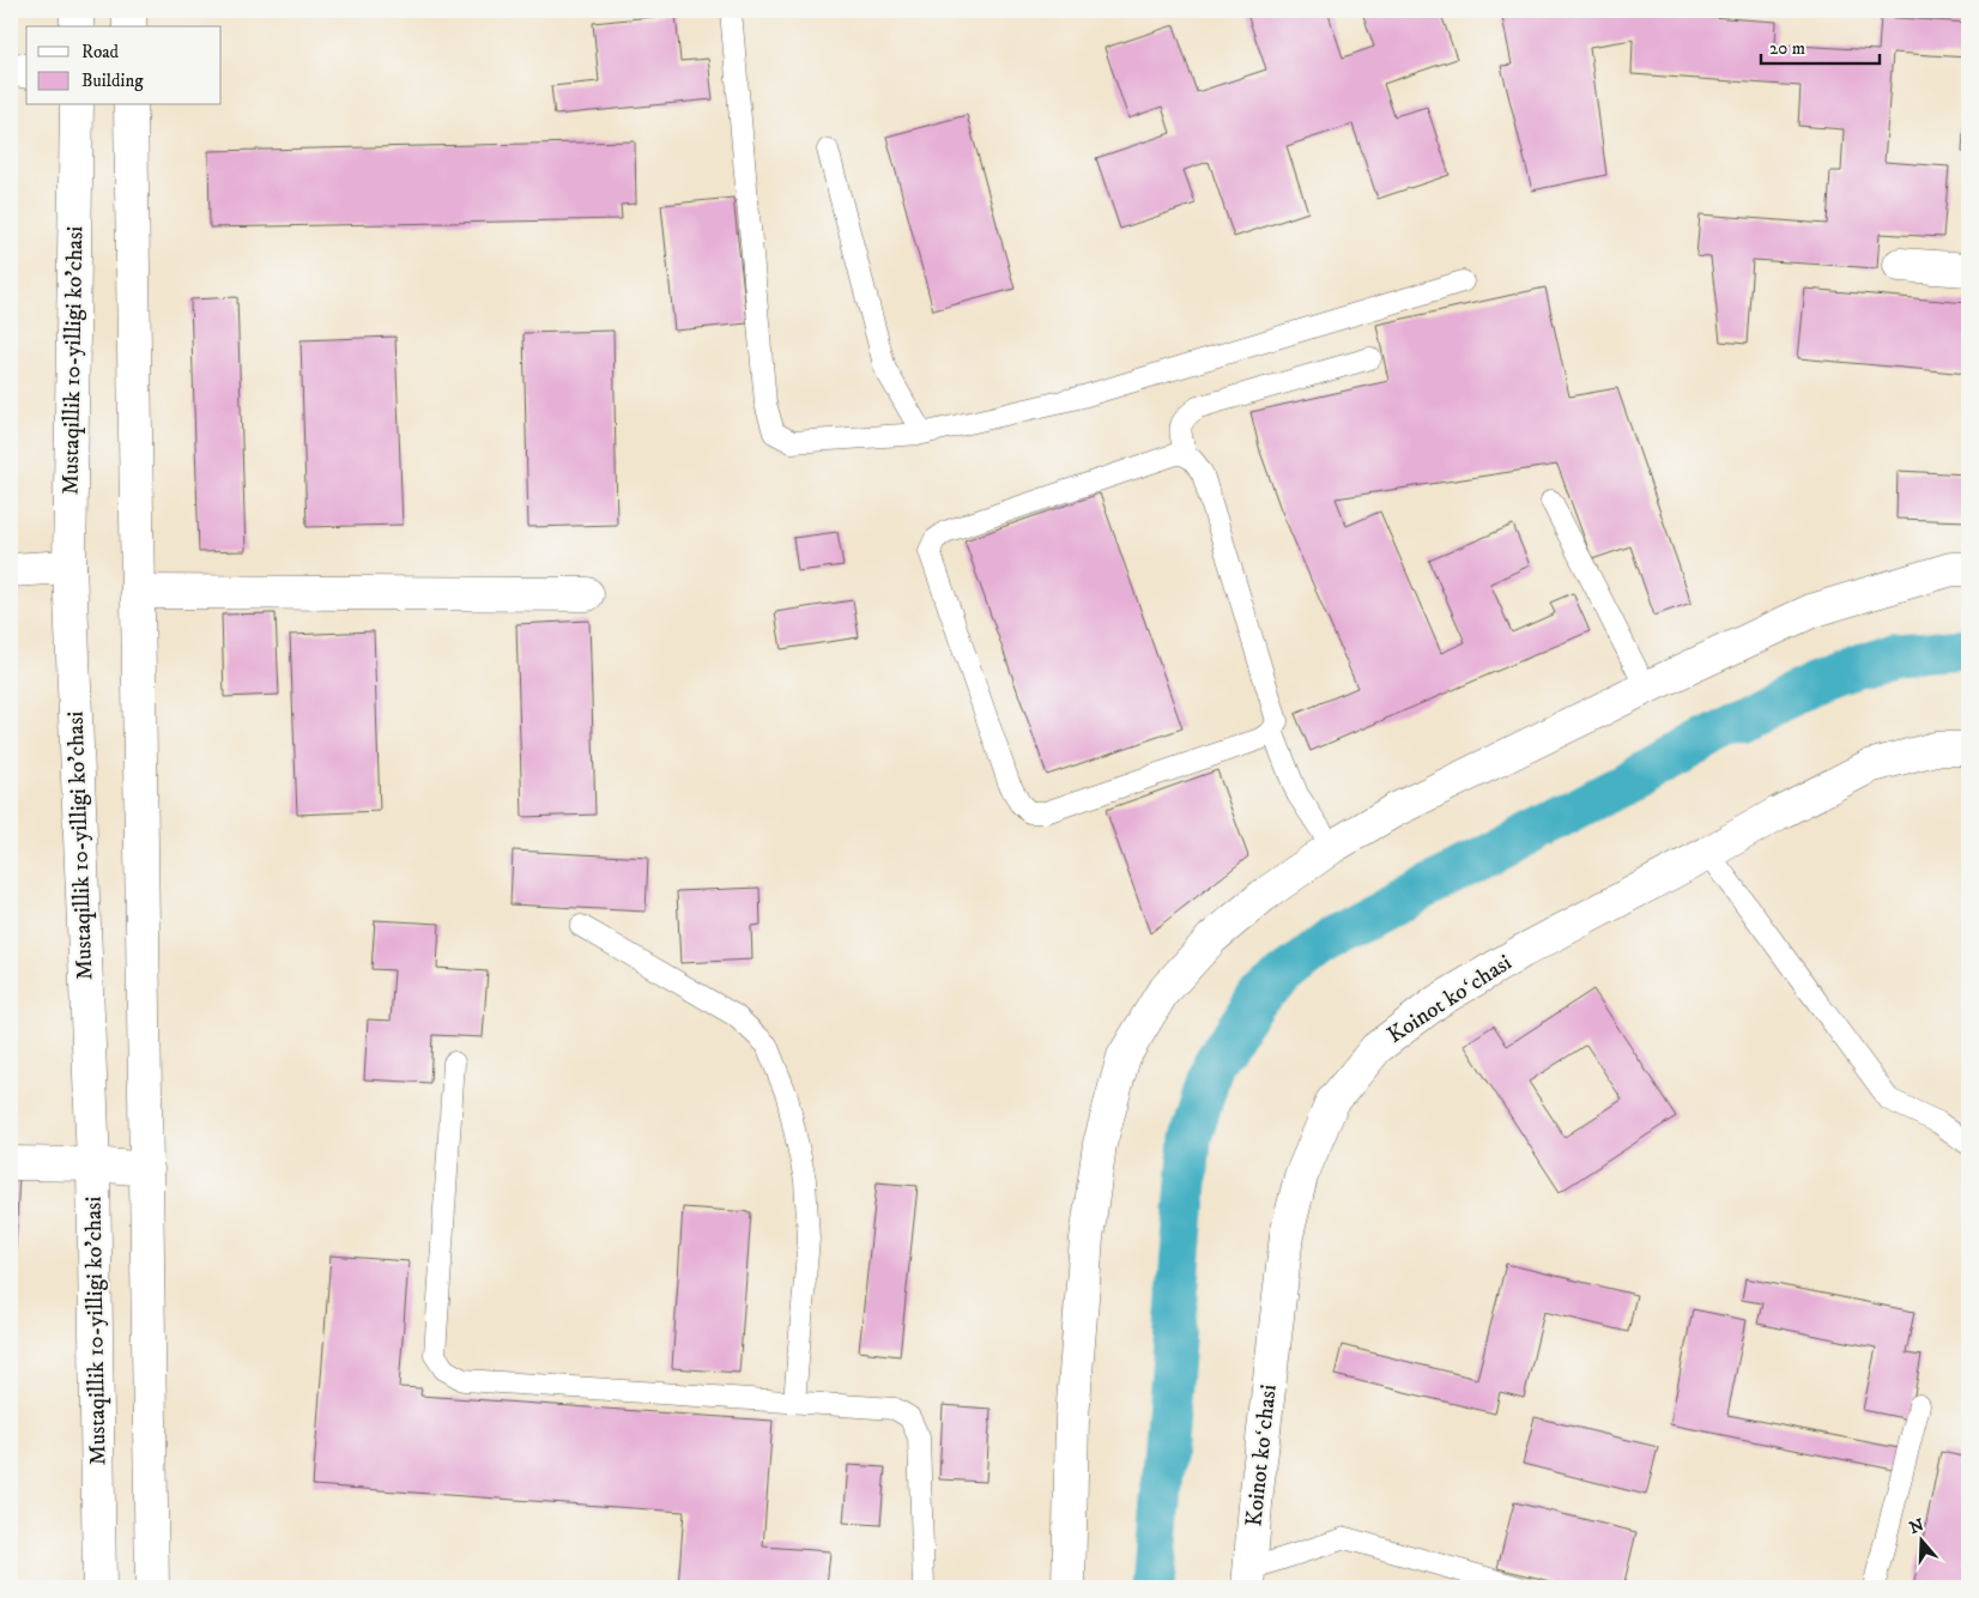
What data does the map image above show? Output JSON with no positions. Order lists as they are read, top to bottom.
{
  "streets": {
    "street": ["Mustaqillik 10-yilligi ko'chasi", "Koinot koʻchasi"]
  },
  "legend": ["Road", "Building"],
  "scale_bar": "20 m",
  "north": "top"
}
